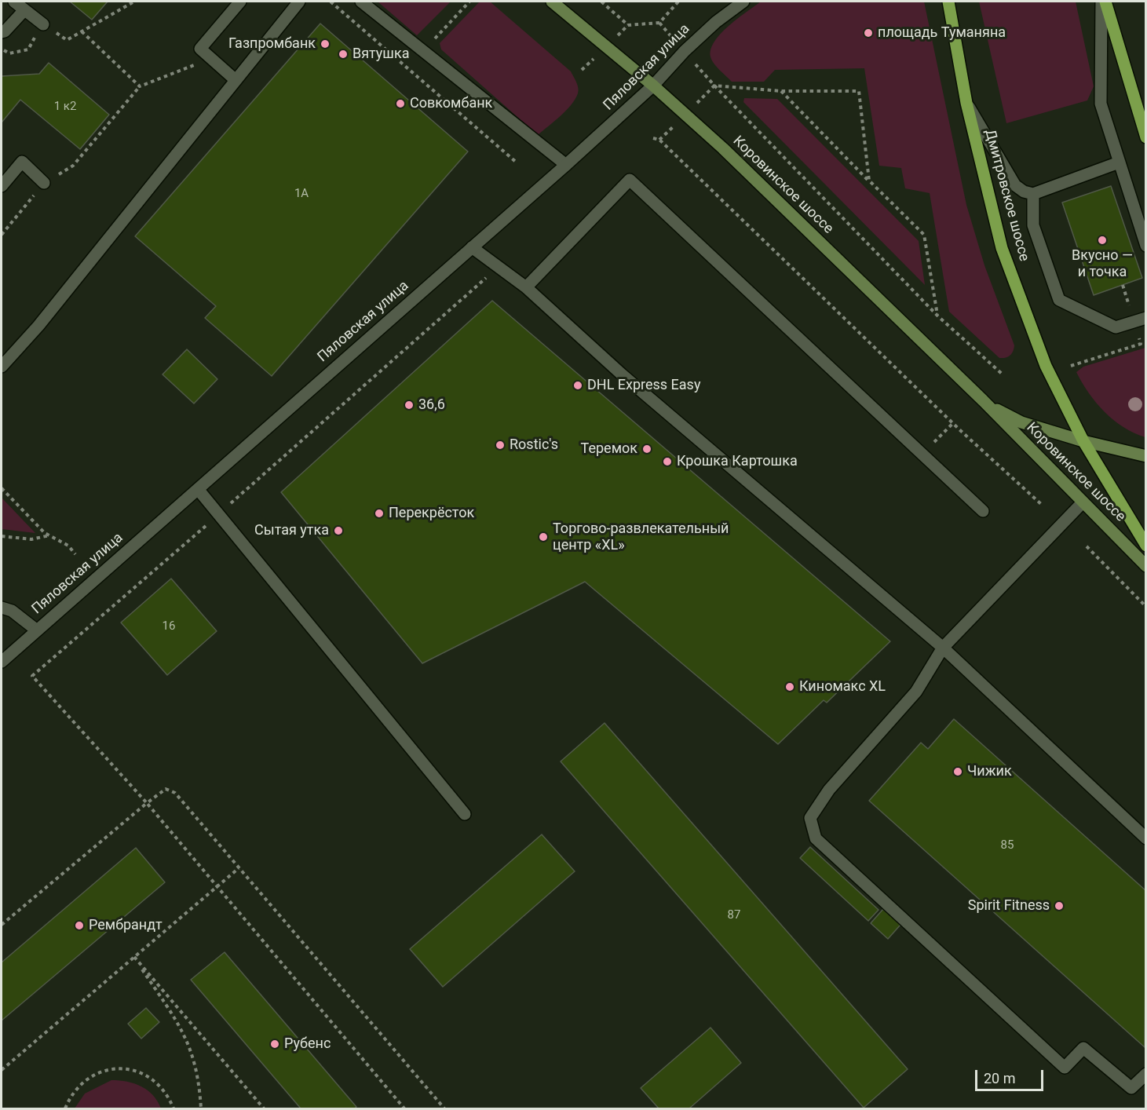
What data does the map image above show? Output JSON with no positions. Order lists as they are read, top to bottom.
{
  "streets": {
    "main road": ["Коровинское шоссе", "Дмитровское шоссе"],
    "street": ["Пяловская улица"]
  },
  "crossings": [
    ["Пяловская улица", "Коровинское шоссе"],
    ["Коровинское шоссе", "Дмитровское шоссе"]
  ],
  "places": [
    "площадь Туманяна",
    "Газпромбанк",
    "Вятушка",
    "Совкомбанк",
    "Вкусно — и точка",
    "DHL Express Easy",
    "36,6",
    "Rostic's",
    "Теремок",
    "Крошка Картошка",
    "Перекрёсток",
    "Сытая утка",
    "Торгово-развлекательный центр «XL»",
    "Киномакс XL",
    "Чижик",
    "Spirit Fitness",
    "Рембрандт",
    "Рубенс"
  ],
  "house_numbers": [
    "1 к2",
    "1А",
    "16",
    "85",
    "87"
  ],
  "scale_bar": "20 m"
}
